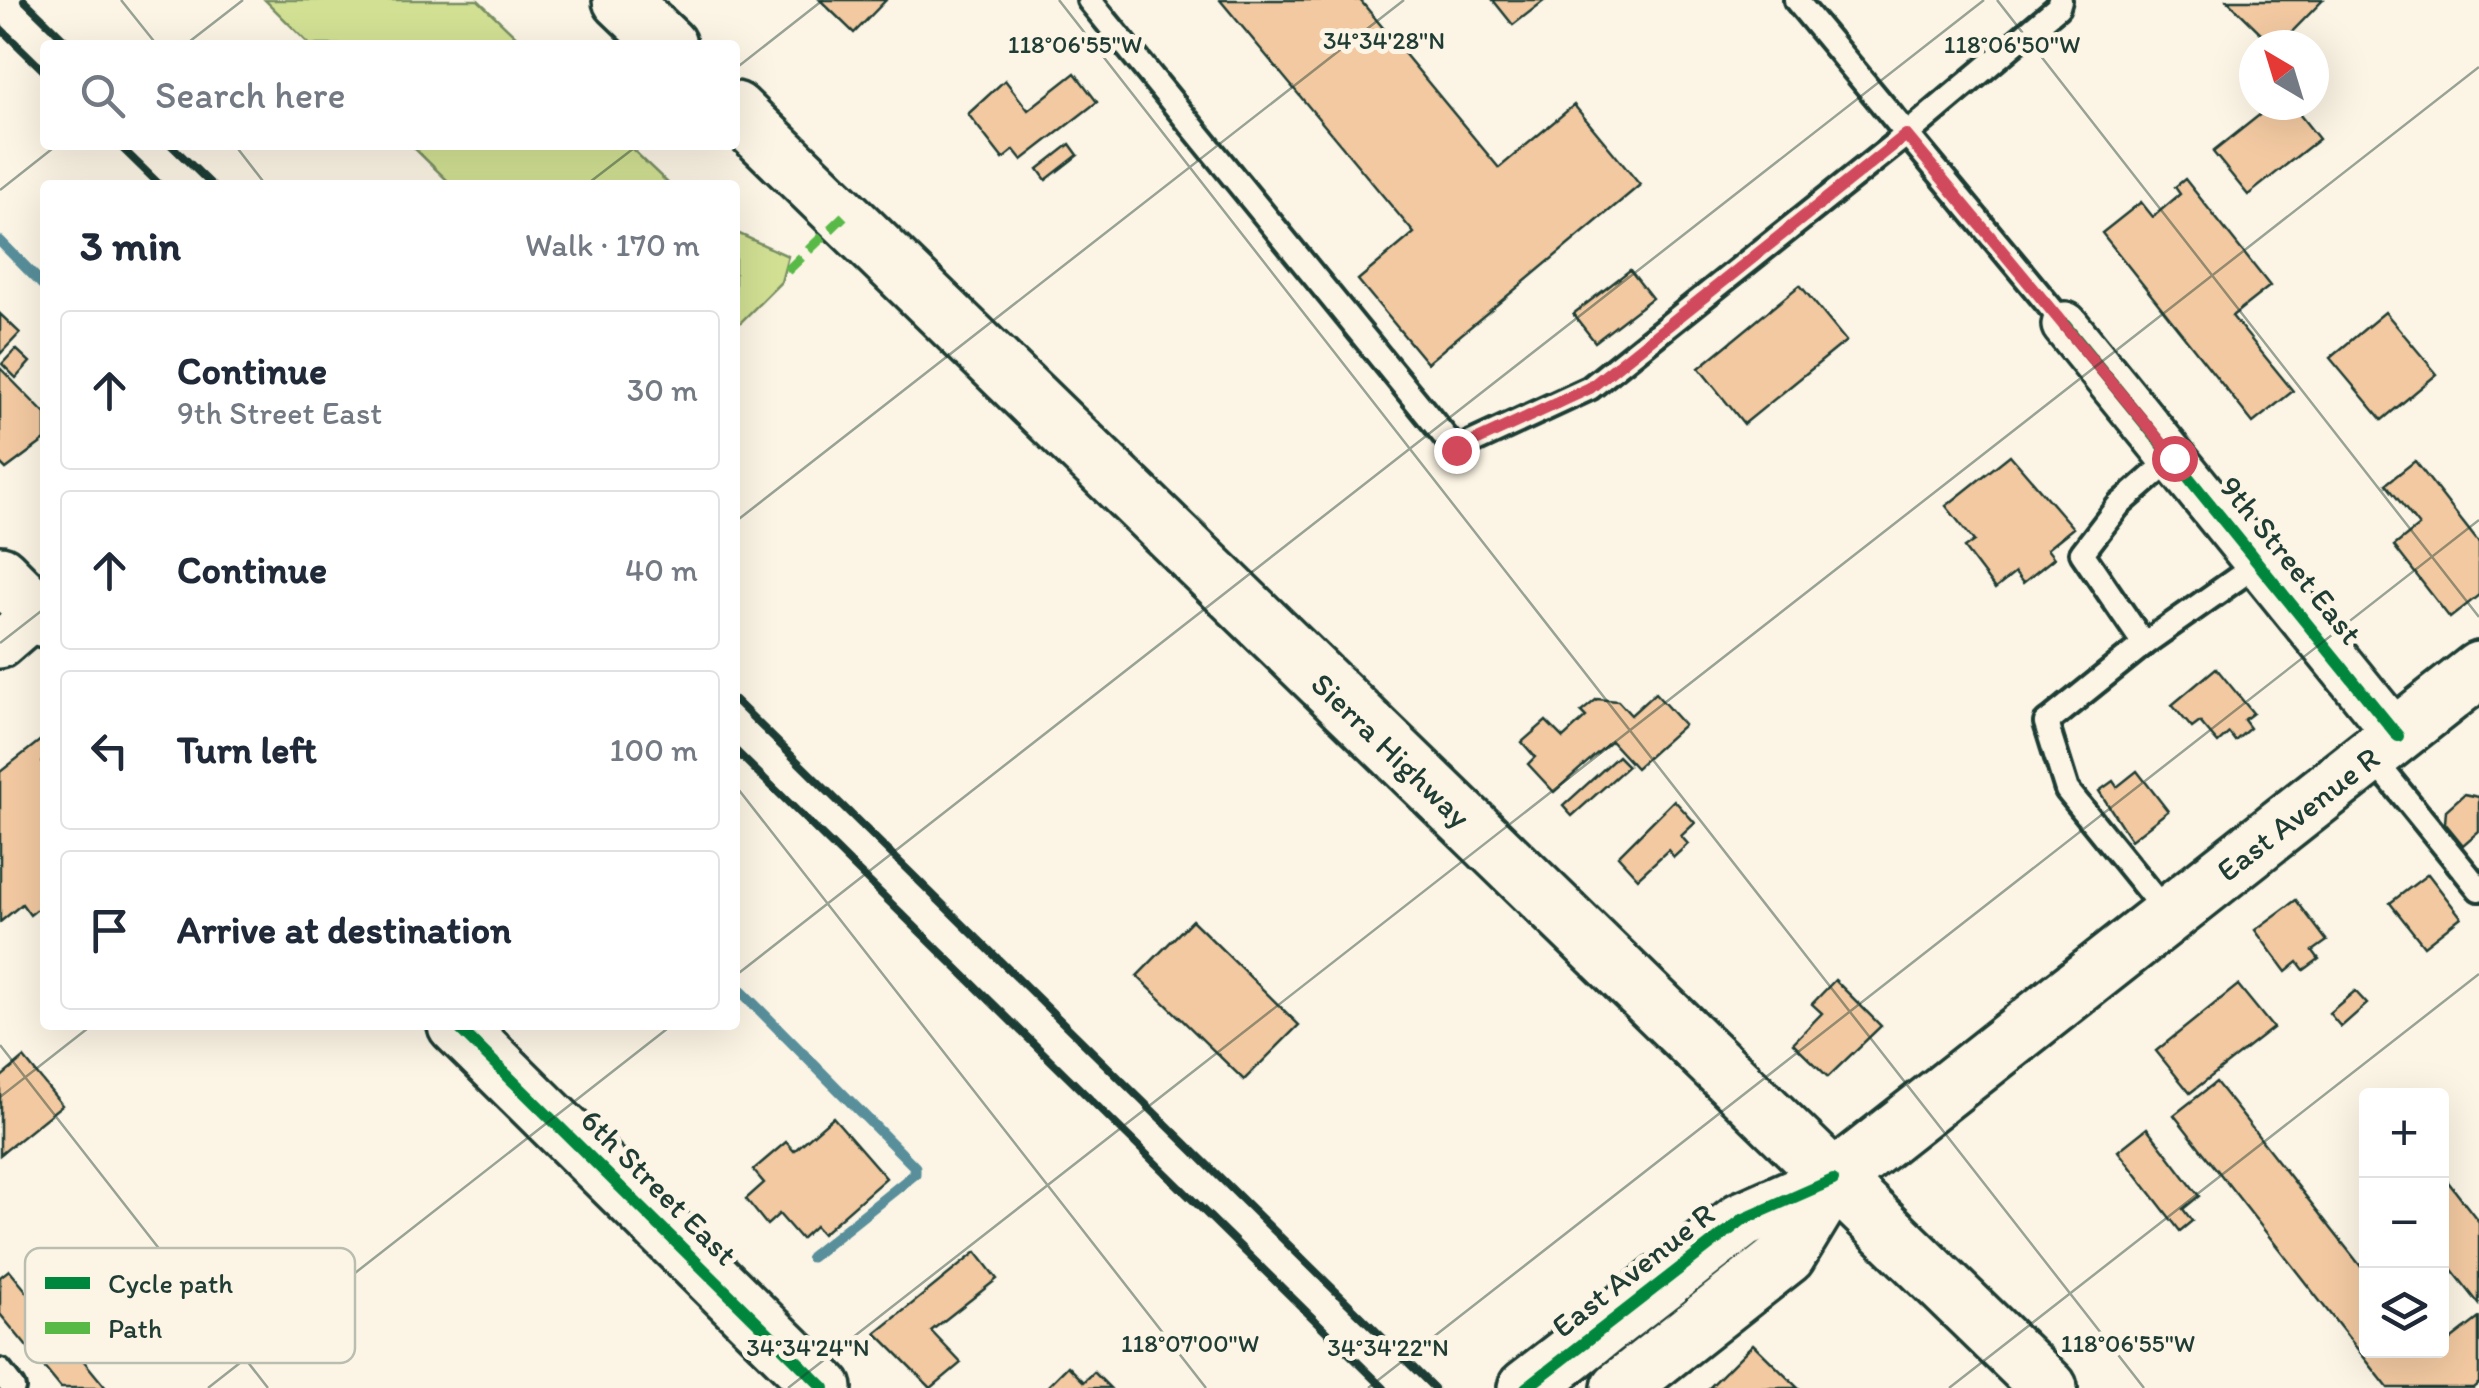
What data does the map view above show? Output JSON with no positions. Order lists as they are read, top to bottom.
{
  "streets": {
    "main road": ["Sierra Highway", "East Avenue R", "6th Street East"],
    "street": ["9th Street East"]
  },
  "crossings": [
    ["9th Street East", "East Avenue R"],
    ["Sierra Highway", "East Avenue R"]
  ],
  "legend": ["Cycle path", "Path"],
  "north": "top left",
  "page": {
    "search": "Search here",
    "heading": ["3 min", "Walk · 170 m"],
    "list": [
      ["Continue", "9th Street East", "30 m"],
      ["Continue", "40 m"],
      ["Turn left", "100 m"],
      "Arrive at destination"
    ],
    "map_buttons": ["+", "−"]
  },
  "coordinates": [
    "34°34'28\"N",
    "118°06'55\"W",
    "118°06'50\"W",
    "118°07'00\"W",
    "34°34'24\"N",
    "34°34'22\"N"
  ]
}
